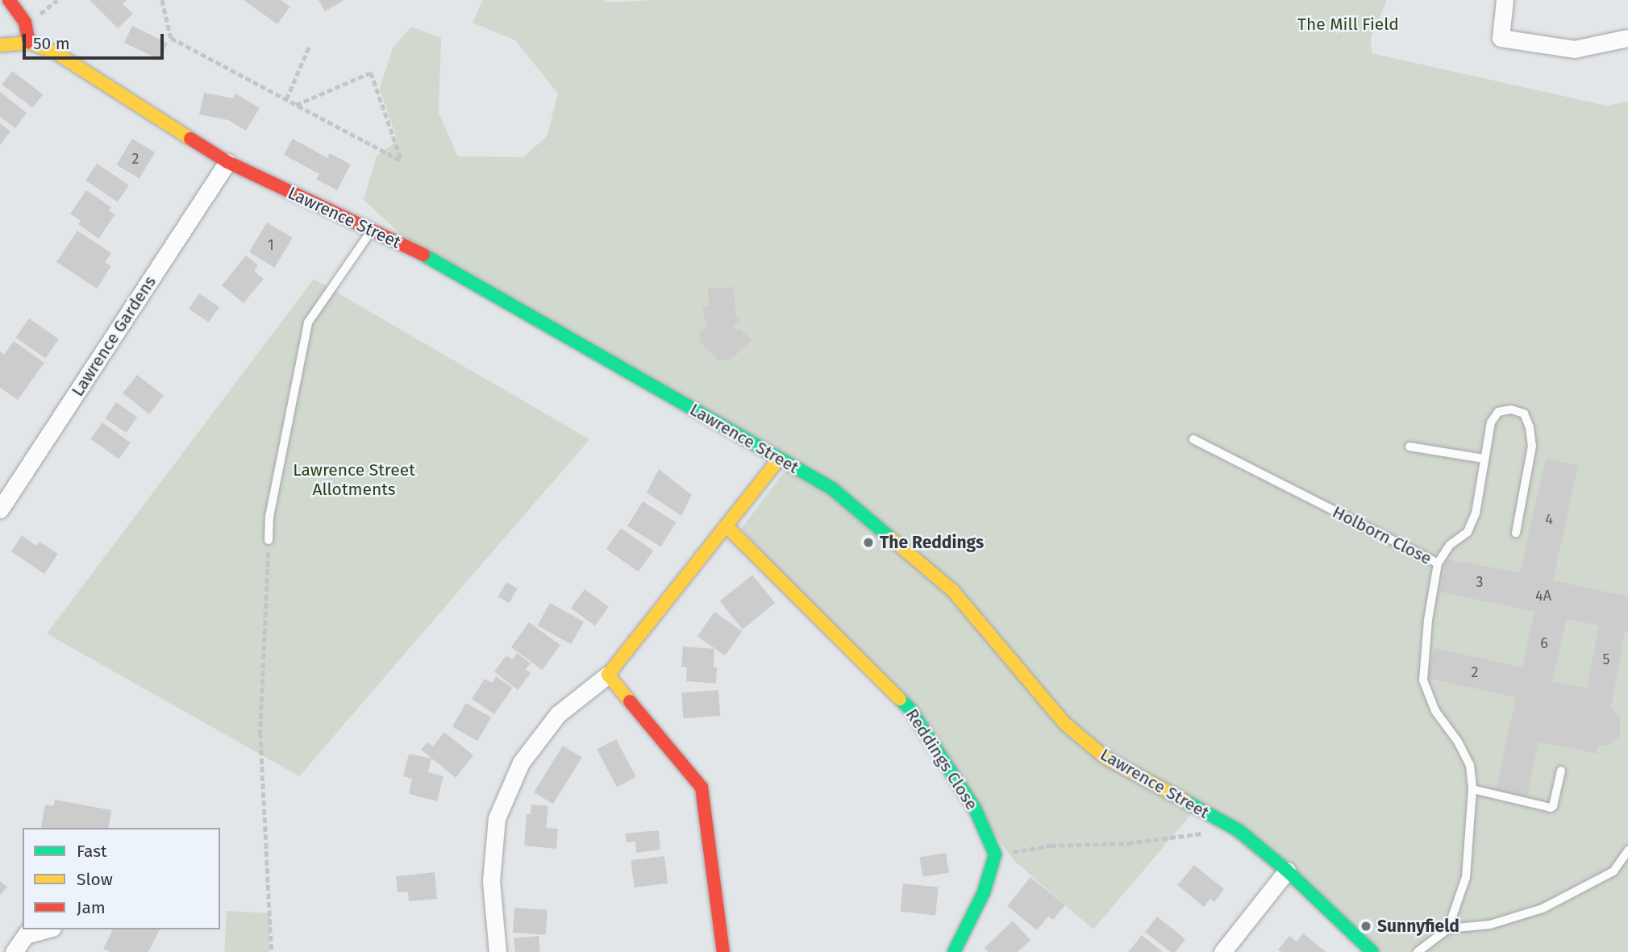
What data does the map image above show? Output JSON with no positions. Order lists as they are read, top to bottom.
{
  "streets": {
    "street": ["Lawrence Street", "Lawrence Gardens", "Reddings Close"],
    "lane": ["Holborn Close"]
  },
  "crossings": [
    ["Lawrence Street", "Lawrence Gardens"]
  ],
  "parks": ["The Mill Field", "Lawrence Street Allotments"],
  "places": ["The Reddings", "Sunnyfield"],
  "house_numbers": [
    "2",
    "1",
    "4",
    "3",
    "4A",
    "6",
    "5",
    "2"
  ],
  "legend": ["Fast", "Slow", "Jam"],
  "scale_bar": "50 m"
}
